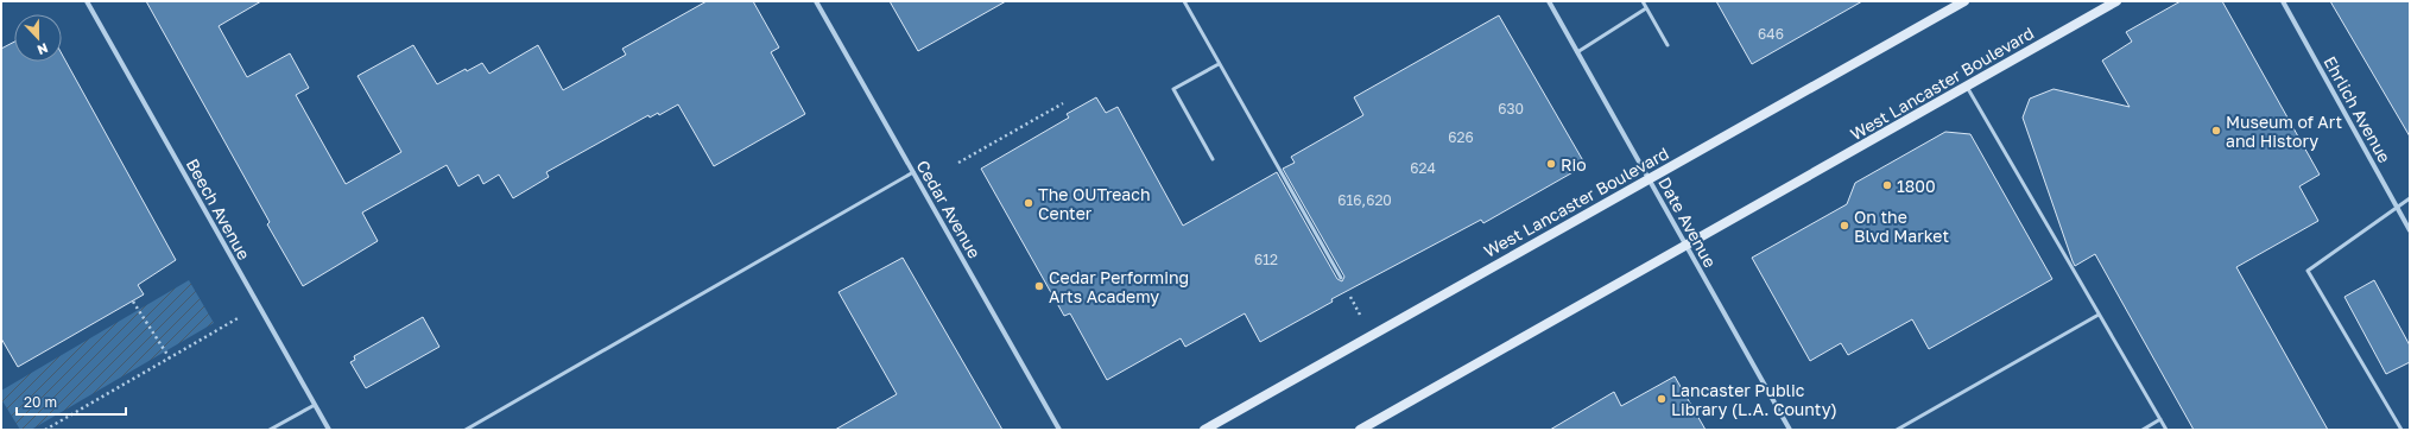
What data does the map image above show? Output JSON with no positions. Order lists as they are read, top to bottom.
{
  "streets": {
    "street": [
      "West Lancaster Boulevard",
      "Ehrlich Avenue",
      "Beech Avenue",
      "Cedar Avenue",
      "Date Avenue"
    ]
  },
  "crossings": [
    ["West Lancaster Boulevard", "Date Avenue"]
  ],
  "places": [
    "Museum of Art and History",
    "Rio",
    "1800",
    "The OUTreach Center",
    "On the Blvd Market",
    "Cedar Performing Arts Academy",
    "Lancaster Public Library (L.A. County)"
  ],
  "house_numbers": [
    "646",
    "630",
    "626",
    "624",
    "616,620",
    "612"
  ],
  "scale_bar": "20 m",
  "north": "bottom"
}
